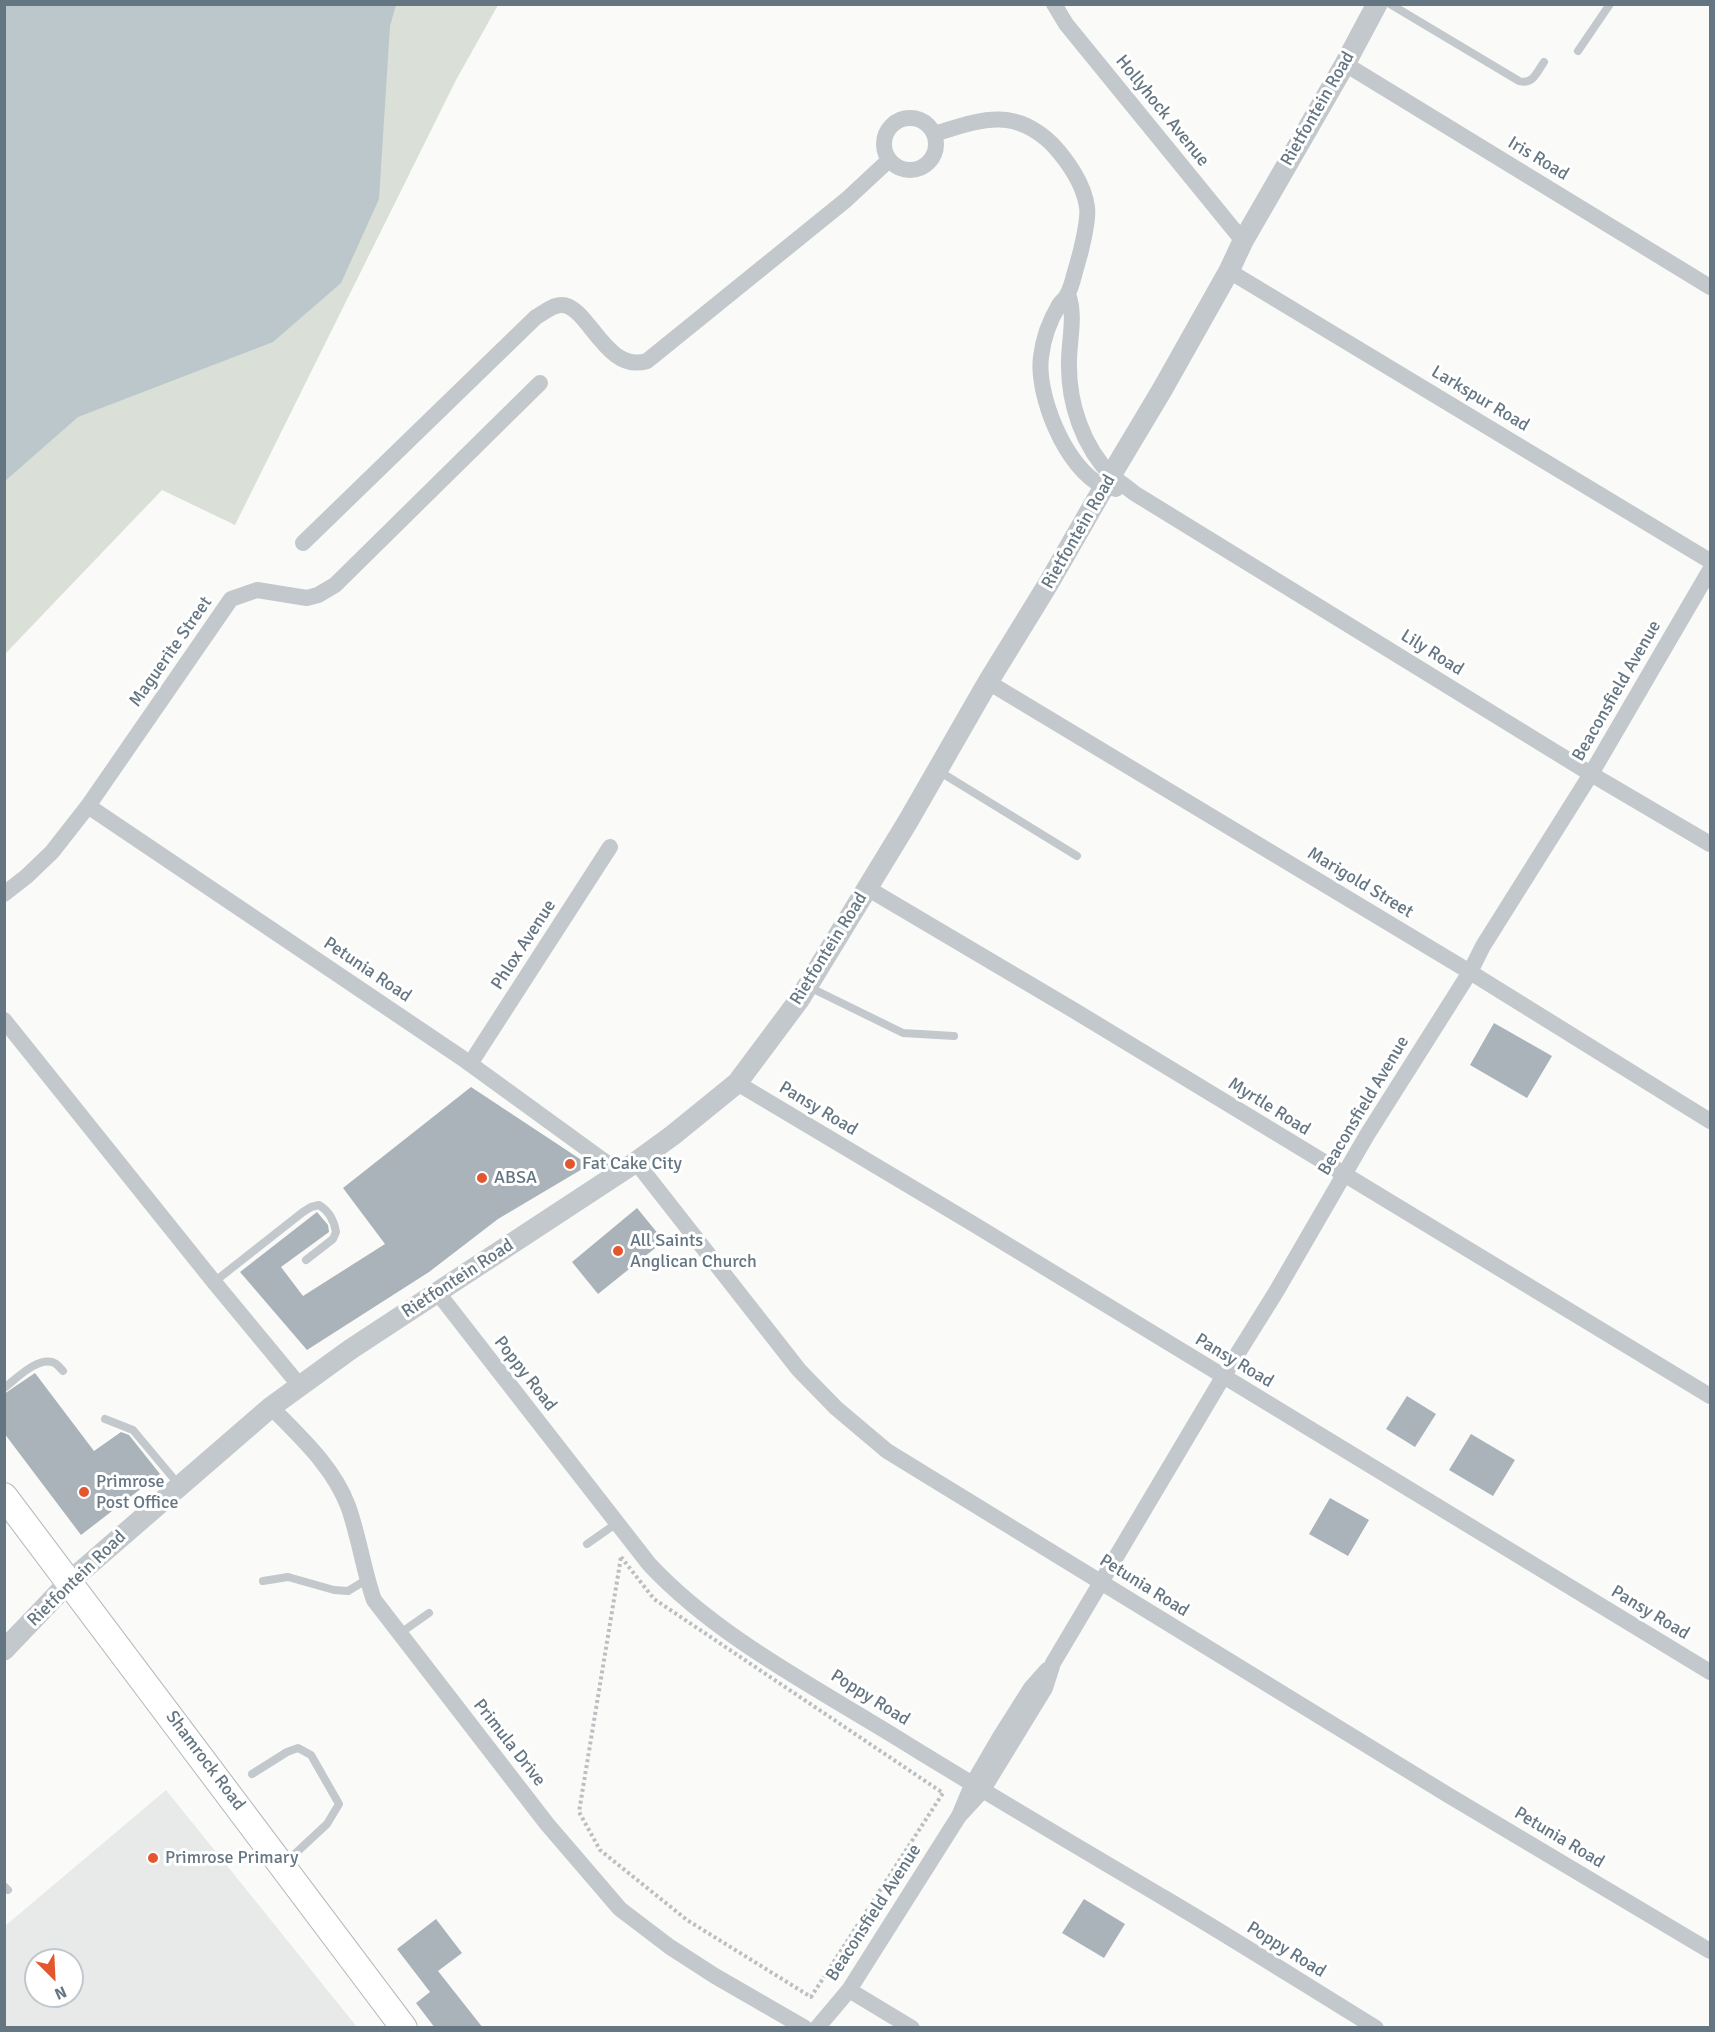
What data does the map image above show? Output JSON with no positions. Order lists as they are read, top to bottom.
{
  "streets": {
    "main road": ["Shamrock Road"],
    "street": [
      "Rietfontein Road",
      "Hollyhock Avenue",
      "Iris Road",
      "Larkspur Road",
      "Maguerite Street",
      "Lily Road",
      "Beaconsfield Avenue",
      "Marigold Street",
      "Phlox Avenue",
      "Petunia Road",
      "Myrtle Road",
      "Pansy Road",
      "Poppy Road",
      "Primula Drive"
    ]
  },
  "crossings": [
    ["Rietfontein Road", "Hollyhock Avenue"],
    ["Rietfontein Road", "Iris Road"],
    ["Rietfontein Road", "Larkspur Road"],
    ["Rietfontein Road", "Lily Road"],
    ["Rietfontein Road", "Marigold Street"],
    ["Rietfontein Road", "Petunia Road"],
    ["Rietfontein Road", "Myrtle Road"],
    ["Rietfontein Road", "Pansy Road"],
    ["Rietfontein Road", "Poppy Road"],
    ["Rietfontein Road", "Primula Drive"],
    ["Rietfontein Road", "Shamrock Road"],
    ["Maguerite Street", "Petunia Road"],
    ["Lily Road", "Beaconsfield Avenue"],
    ["Beaconsfield Avenue", "Marigold Street"],
    ["Beaconsfield Avenue", "Petunia Road"],
    ["Beaconsfield Avenue", "Myrtle Road"],
    ["Beaconsfield Avenue", "Pansy Road"],
    ["Beaconsfield Avenue", "Poppy Road"],
    ["Phlox Avenue", "Petunia Road"]
  ],
  "places": [
    "Fat Cake City",
    "ABSA",
    "All Saints Anglican Church",
    "Primrose Post Office",
    "Primrose Primary"
  ],
  "north": "bottom right"
}
